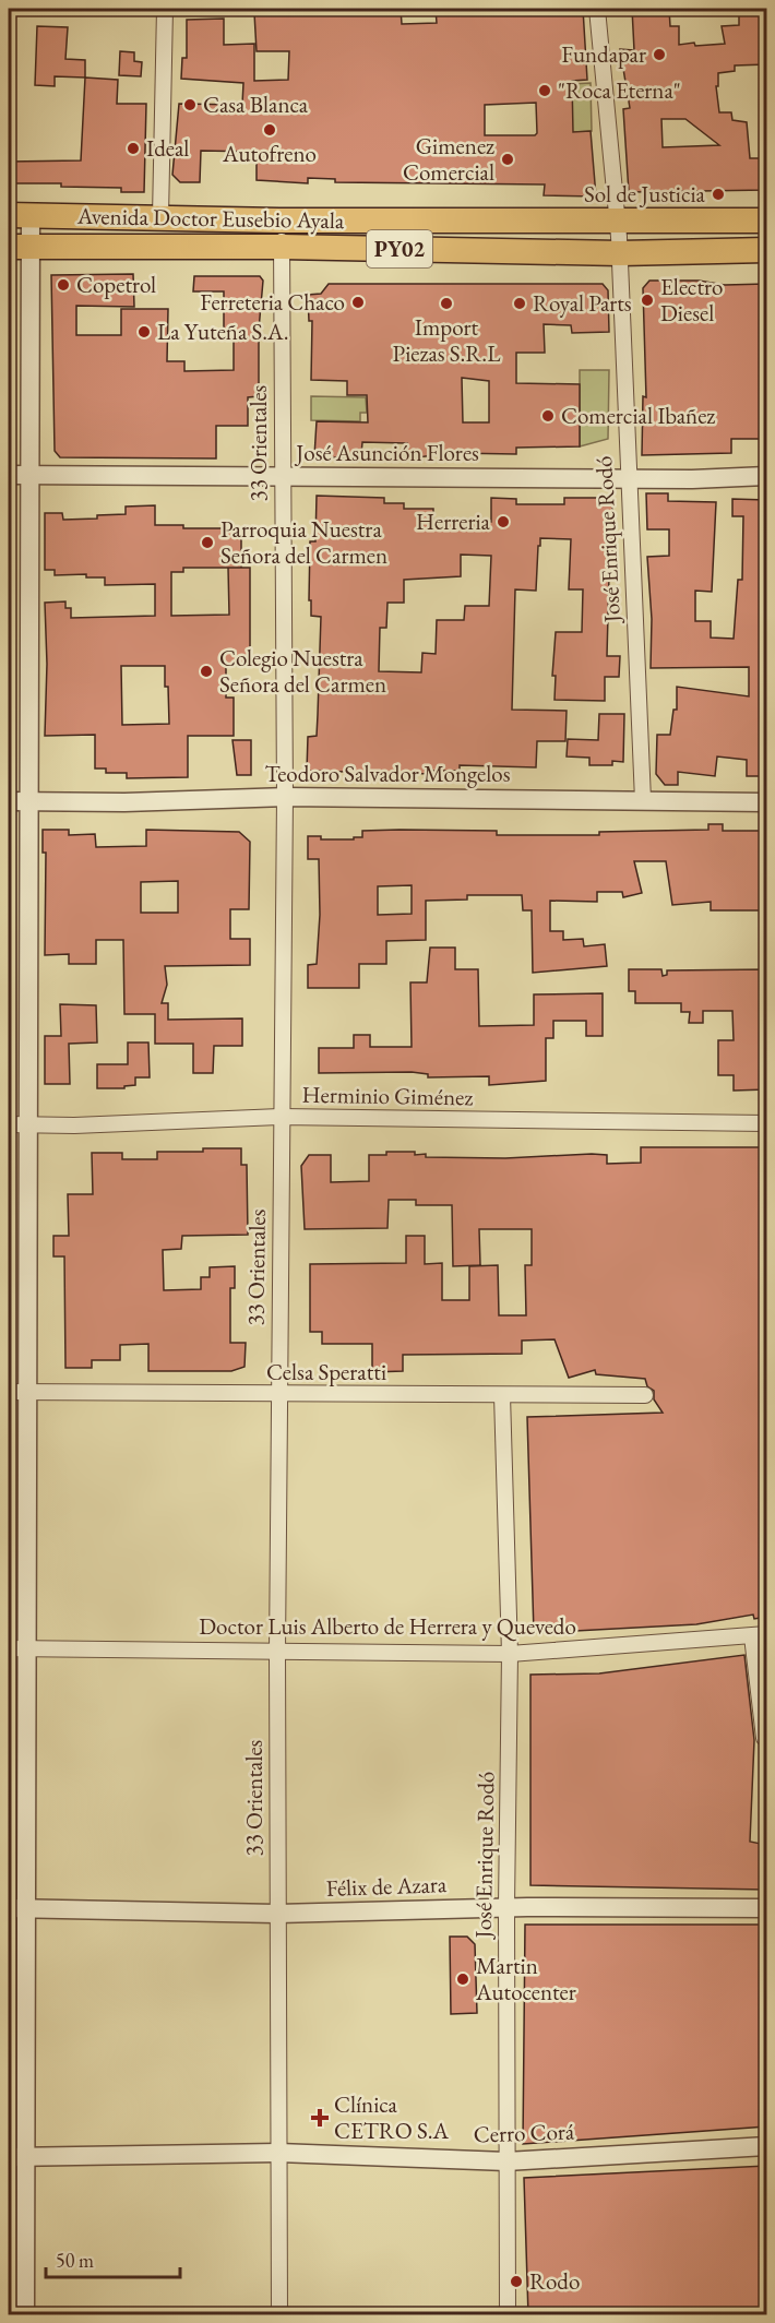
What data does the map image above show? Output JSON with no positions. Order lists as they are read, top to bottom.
{
  "streets": {
    "highway": ["Avenida Doctor Eusebio Ayala", "PY02"],
    "street": [
      "33 Orientales",
      "José Asunción Flores",
      "José Enrique Rodó",
      "Teodoro Salvador Mongelos",
      "Herminio Giménez",
      "Celsa Speratti",
      "Doctor Luis Alberto de Herrera y Quevedo",
      "Félix de Azara",
      "Cerro Corá"
    ]
  },
  "crossings": [
    ["Avenida Doctor Eusebio Ayala", "33 Orientales"],
    ["Avenida Doctor Eusebio Ayala", "José Enrique Rodó"],
    ["33 Orientales", "José Asunción Flores"],
    ["33 Orientales", "Teodoro Salvador Mongelos"],
    ["33 Orientales", "Herminio Giménez"],
    ["33 Orientales", "Celsa Speratti"],
    ["33 Orientales", "Doctor Luis Alberto de Herrera y Quevedo"],
    ["33 Orientales", "Félix de Azara"],
    ["33 Orientales", "Cerro Corá"],
    ["José Asunción Flores", "José Enrique Rodó"],
    ["José Enrique Rodó", "Teodoro Salvador Mongelos"],
    ["José Enrique Rodó", "Celsa Speratti"],
    ["José Enrique Rodó", "Doctor Luis Alberto de Herrera y Quevedo"],
    ["José Enrique Rodó", "Félix de Azara"],
    ["José Enrique Rodó", "Cerro Corá"]
  ],
  "places": {
    "other": [
      "Fundapar",
      "\"Roca Eterna\"",
      "Casa Blanca",
      "Autofreno",
      "Ideal",
      "Gimenez Comercial",
      "Sol de Justicia",
      "Copetrol",
      "Electro Diesel",
      "Ferreteria Chaco",
      "Import Piezas S.R.L",
      "Royal Parts",
      "La Yuteña S.A.",
      "Comercial Ibañez",
      "Herreria",
      "Parroquia Nuestra Señora del Carmen",
      "Colegio Nuestra Señora del Carmen",
      "Martin Autocenter",
      "Rodo"
    ],
    "health": ["Clínica CETRO S.A"]
  },
  "scale_bar": "50 m"
}
